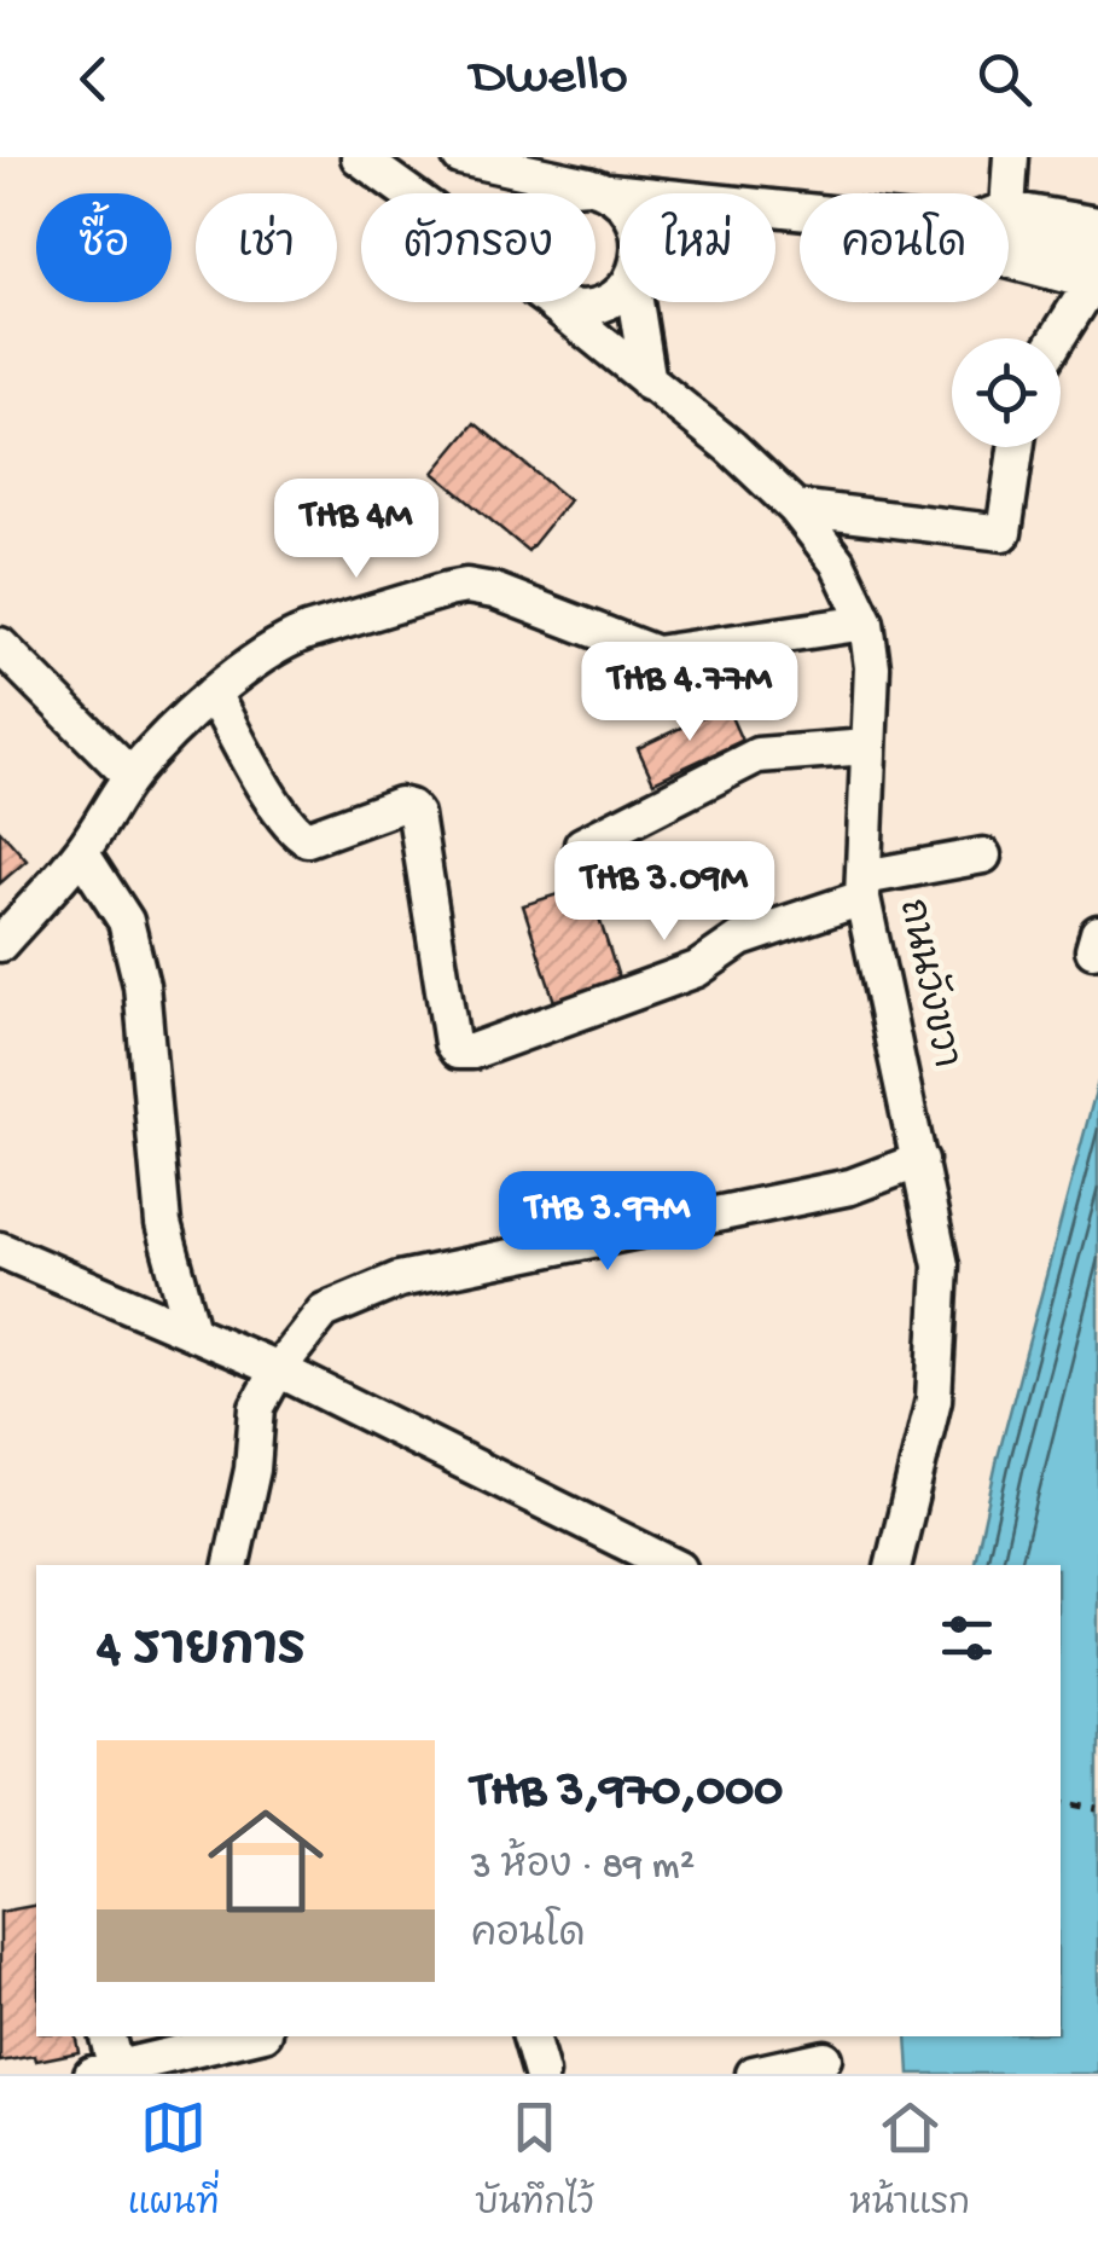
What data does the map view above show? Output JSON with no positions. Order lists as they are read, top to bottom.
{
  "streets": {
    "street": ["ถนนวังขวา"]
  },
  "page": {
    "header": "Dwello",
    "chip": [
      "ซื้อ",
      "เช่า",
      "ตัวกรอง",
      "ใหม่",
      "คอนโด"
    ],
    "price": [
      "THB 4M",
      "THB 4.77M",
      "THB 3.09M",
      "THB 3.97M"
    ],
    "heading": "4 รายการ",
    "list": [
      {
        "name": "THB 3,970,000",
        "note": "3 ห้อง · 89 m² · คอนโด"
      }
    ],
    "tabs": ["แผนที่", "บันทึกไว้", "หน้าแรก"]
  }
}
